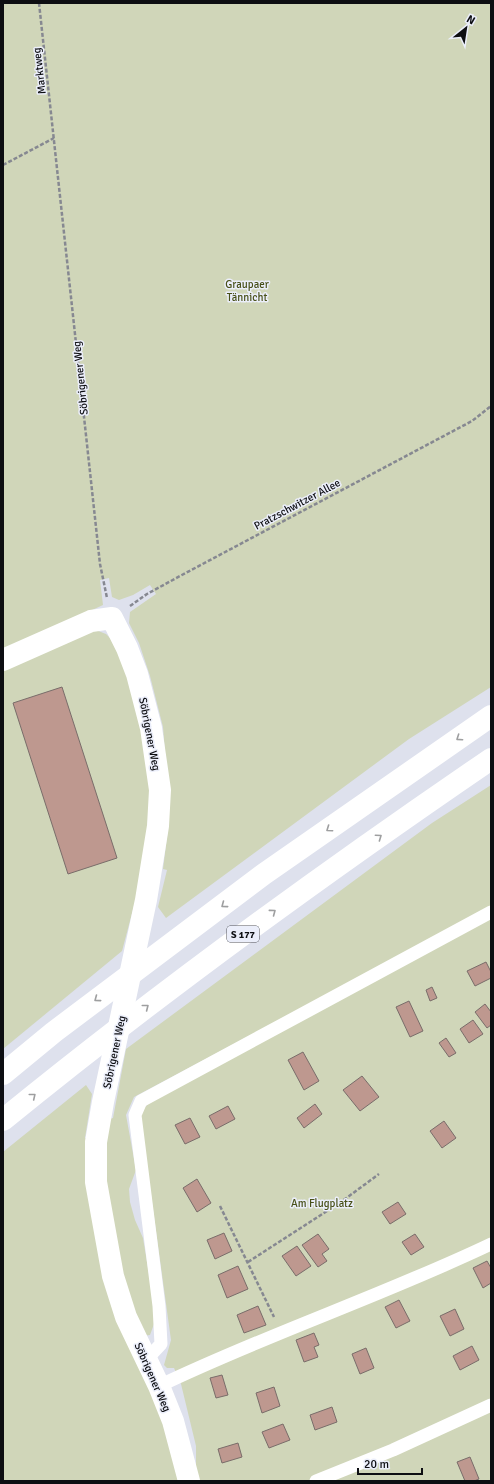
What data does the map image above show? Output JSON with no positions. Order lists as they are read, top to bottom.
{
  "streets": {
    "main road": ["Söbrigener Weg", "S 177"],
    "path": ["Marktweg", "Pratzschwitzer Allee"]
  },
  "crossings": [
    ["Marktweg", "Söbrigener Weg"],
    ["Söbrigener Weg", "Pratzschwitzer Allee"]
  ],
  "parks": ["Graupaer Tännicht", "Am Flugplatz"],
  "scale_bar": "20 m",
  "north": "top right"
}
